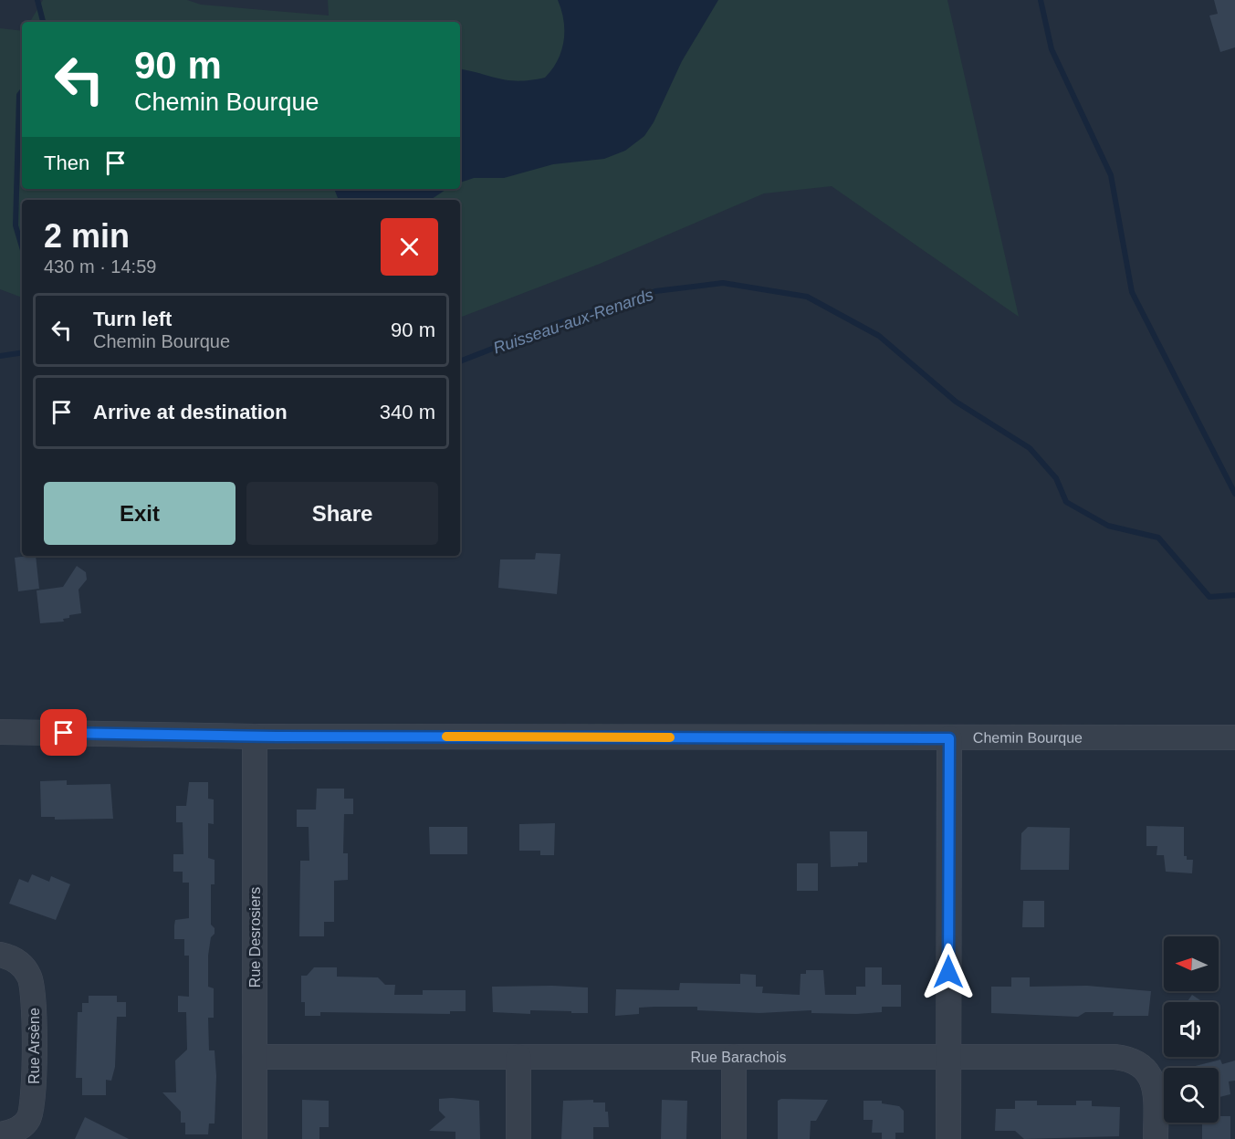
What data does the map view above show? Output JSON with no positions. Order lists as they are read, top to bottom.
{
  "streets": {
    "street": [
      "Chemin Bourque",
      "Rue Desrosiers",
      "Rue Arsène",
      "Rue Barachois"
    ]
  },
  "crossings": [
    ["Chemin Bourque", "Rue Desrosiers"],
    ["Rue Desrosiers", "Rue Barachois"]
  ],
  "water": ["Ruisseau-aux-Renards"],
  "north": "left",
  "page": {
    "turn": ["90 m", "Chemin Bourque"],
    "then": "Then",
    "heading": ["2 min", "430 m · 14:59"],
    "list": [
      {
        "name": "Turn left",
        "note": "Chemin Bourque",
        "value": "90 m"
      },
      {
        "name": "Arrive at destination",
        "value": "340 m"
      }
    ],
    "buttons": ["Exit", "Share"]
  }
}
